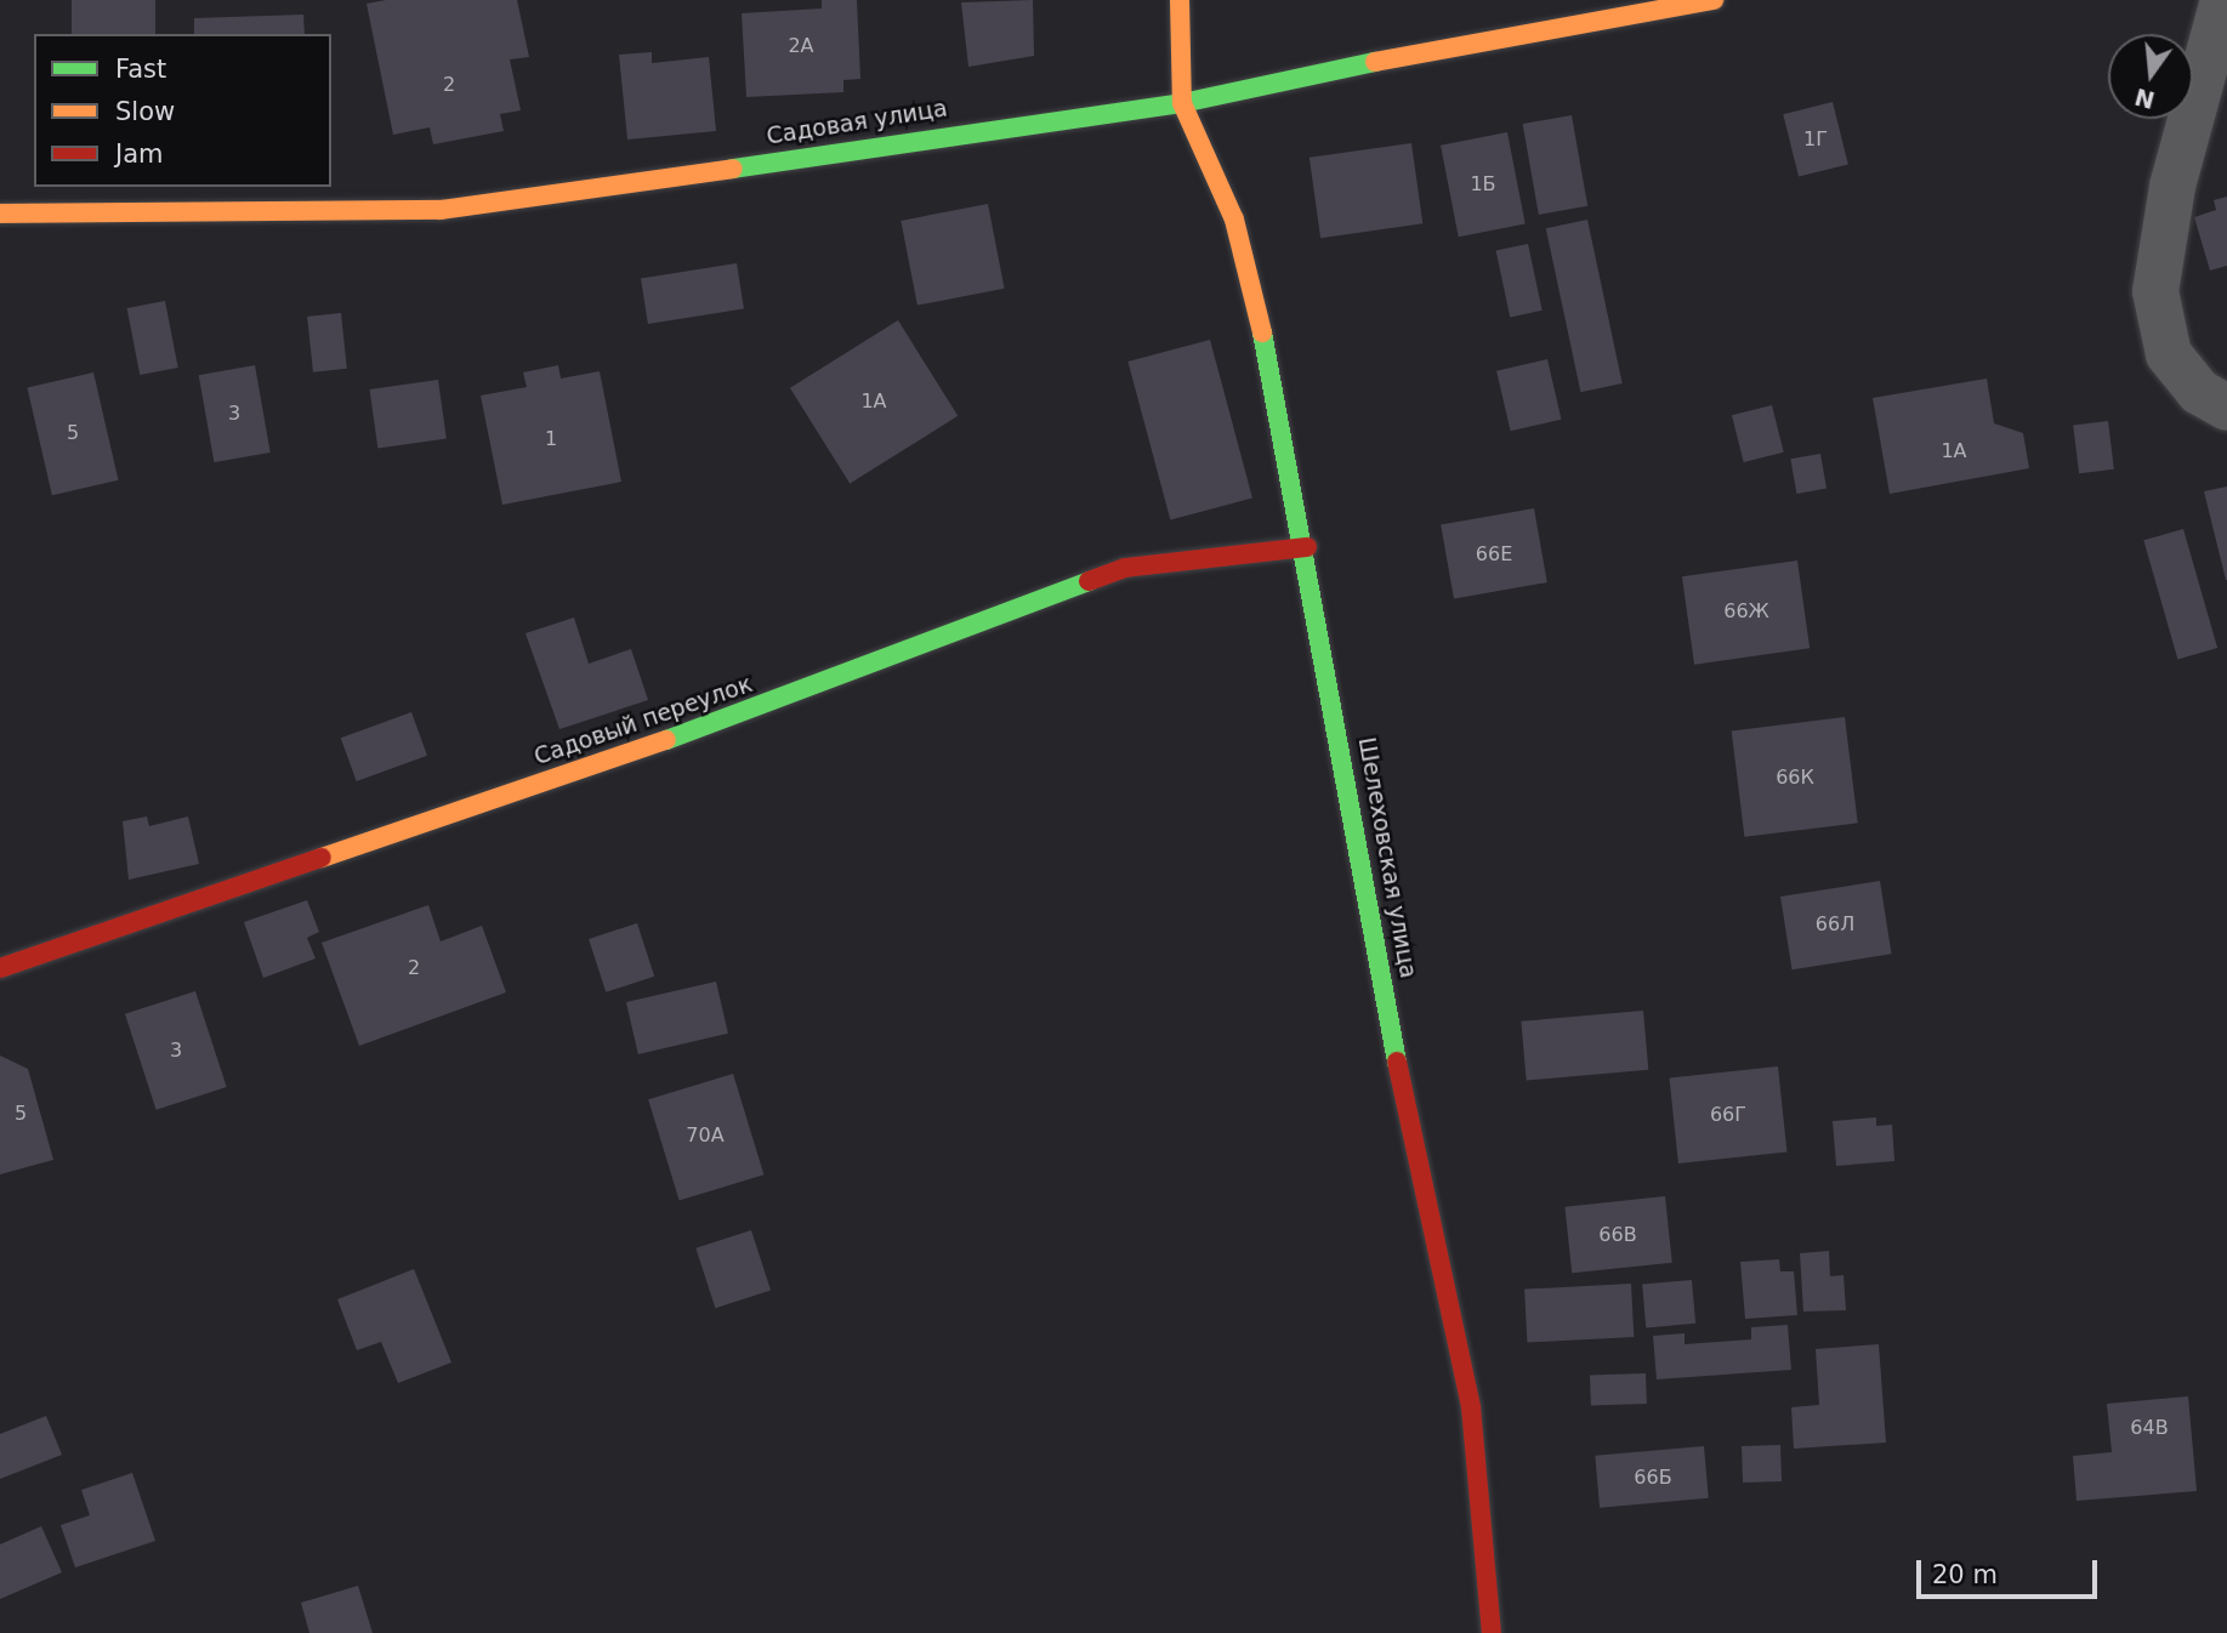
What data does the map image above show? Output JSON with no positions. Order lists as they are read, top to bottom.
{
  "streets": {
    "street": ["Садовая улица", "Садовый переулок", "Шелеховская улица"]
  },
  "crossings": [
    ["Садовая улица", "Шелеховская улица"],
    ["Садовый переулок", "Шелеховская улица"]
  ],
  "house_numbers": [
    "2А",
    "2",
    "1Г",
    "1Б",
    "1А",
    "3",
    "5",
    "1",
    "1А",
    "66Е",
    "66Ж",
    "66К",
    "66Л",
    "2",
    "3",
    "5",
    "66Г",
    "70А",
    "66В",
    "64В",
    "66Б"
  ],
  "legend": ["Fast", "Slow", "Jam"],
  "scale_bar": "20 m",
  "north": "bottom"
}
